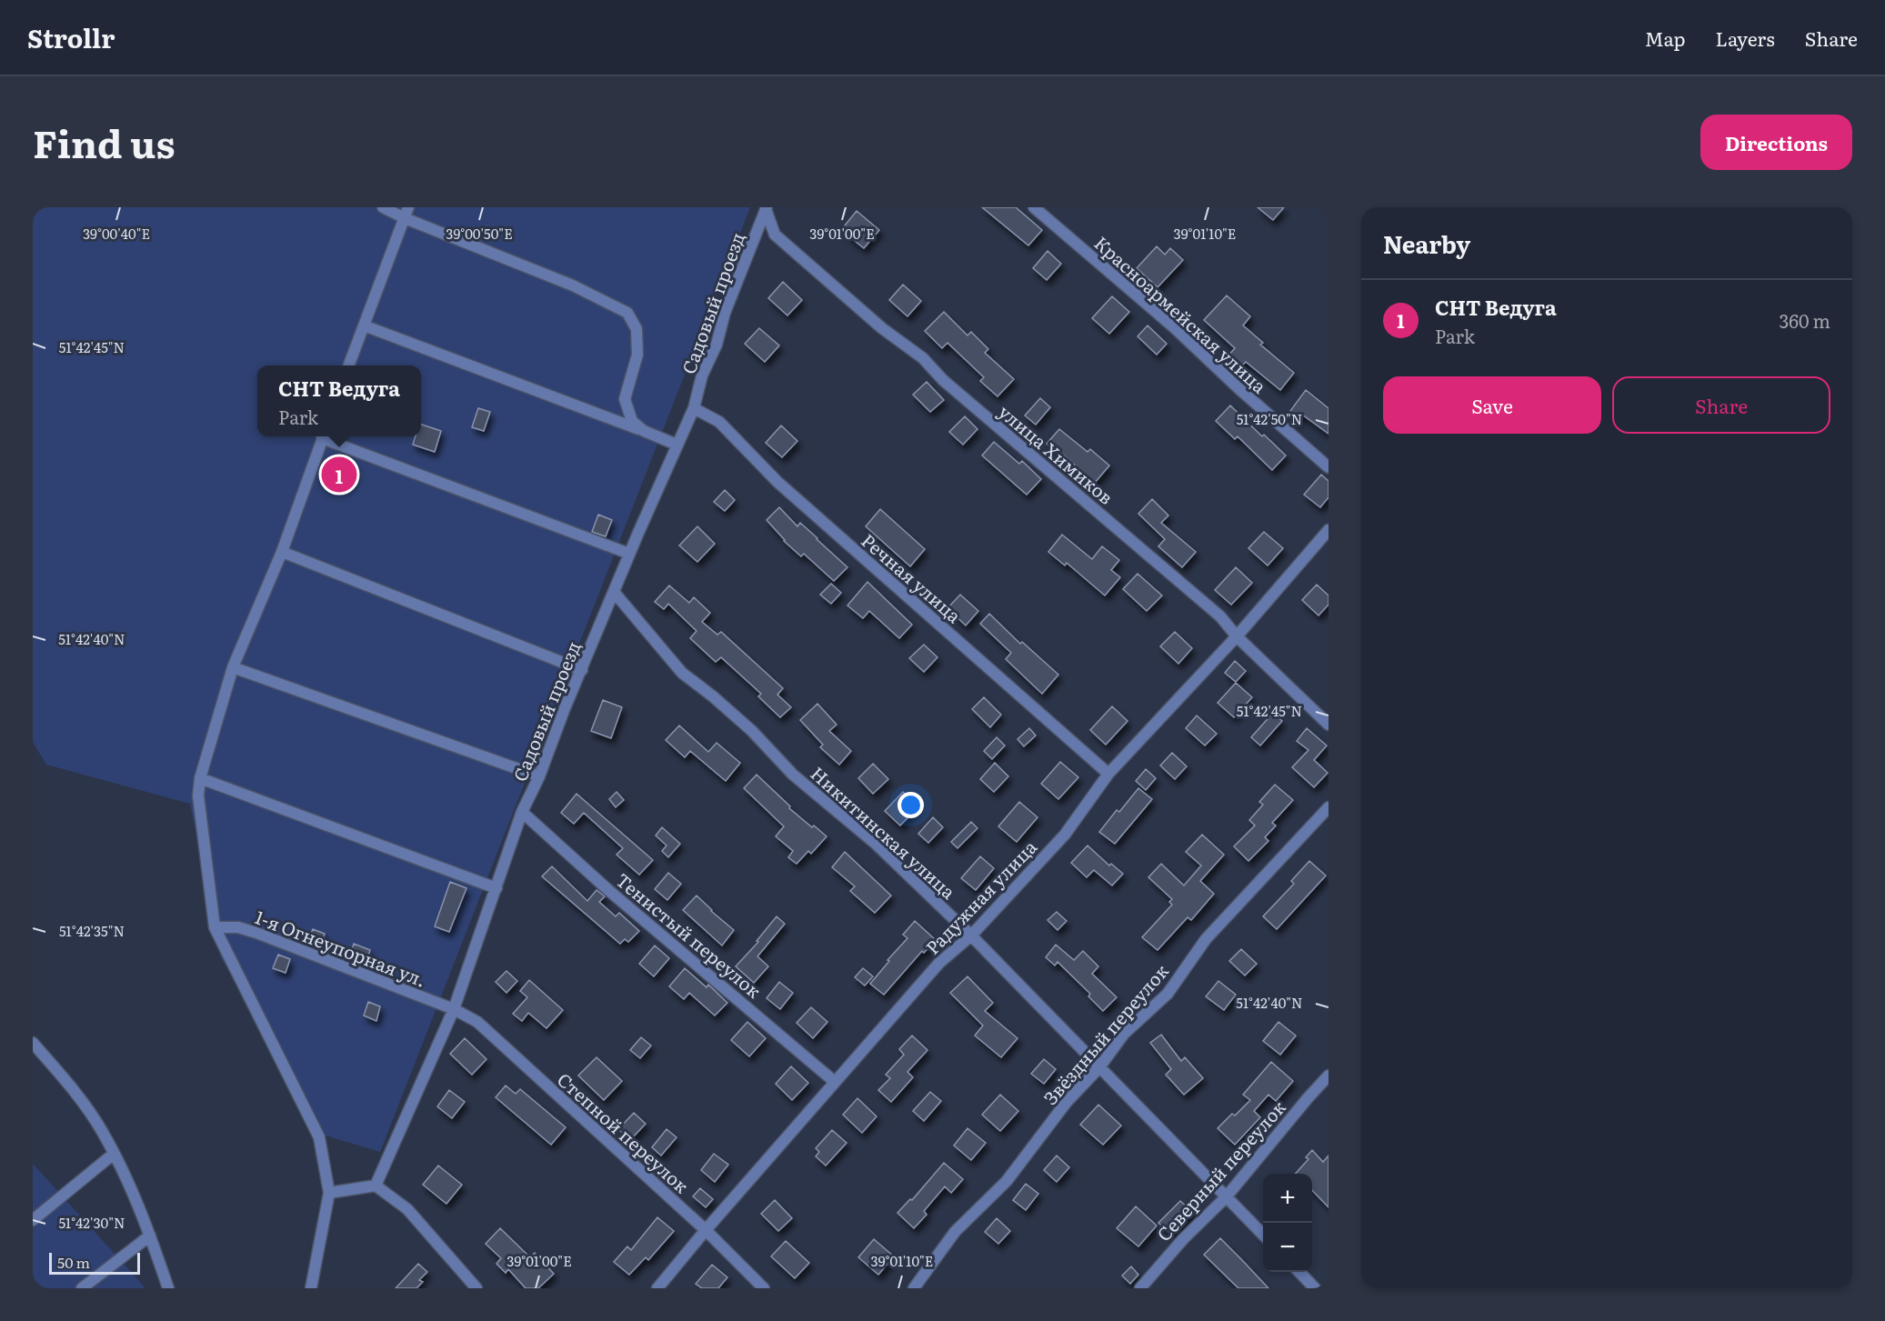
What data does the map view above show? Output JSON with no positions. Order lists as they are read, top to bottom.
{
  "streets": {
    "street": [
      "Садовый проезд",
      "Красноармейская улица",
      "улица Химиков",
      "Речная улица",
      "Никитинская улица",
      "Радужная улица",
      "Тенистый переулок",
      "1-я Огнеупорная ул.",
      "Звёздный переулок",
      "Степной переулок",
      "Северный переулок"
    ]
  },
  "crossings": [
    ["Садовый проезд", "улица Химиков"],
    ["Садовый проезд", "Речная улица"],
    ["Садовый проезд", "Никитинская улица"],
    ["Садовый проезд", "Тенистый переулок"],
    ["Садовый проезд", "1-я Огнеупорная ул."],
    ["Садовый проезд", "Степной переулок"],
    ["улица Химиков", "Радужная улица"],
    ["Речная улица", "Радужная улица"],
    ["Никитинская улица", "Радужная улица"],
    ["Никитинская улица", "Звёздный переулок"],
    ["Никитинская улица", "Северный переулок"],
    ["Радужная улица", "Тенистый переулок"],
    ["Радужная улица", "Степной переулок"],
    ["1-я Огнеупорная ул.", "Степной переулок"]
  ],
  "scale_bar": "50 m",
  "page": {
    "header": "Strollr",
    "nav": ["Map", "Layers", "Share"],
    "title": "Find us",
    "buttons": [
      "Directions",
      ["Save", "Share"]
    ],
    "heading": "Nearby",
    "list": [
      {
        "mark": "1",
        "name": "СНТ Ведуга",
        "note": "Park",
        "value": "360 m"
      }
    ],
    "popup": ["СНТ Ведуга", "Park"],
    "pins": "1",
    "map_buttons": ["+", "−"],
    "scale": "50 m"
  },
  "coordinates": [
    "39°00'40\"E",
    "39°00'50\"E",
    "39°01'00\"E",
    "39°01'10\"E",
    "51°42'45\"N",
    "51°42'50\"N",
    "51°42'40\"N",
    "51°42'35\"N",
    "51°42'30\"N"
  ]
}
